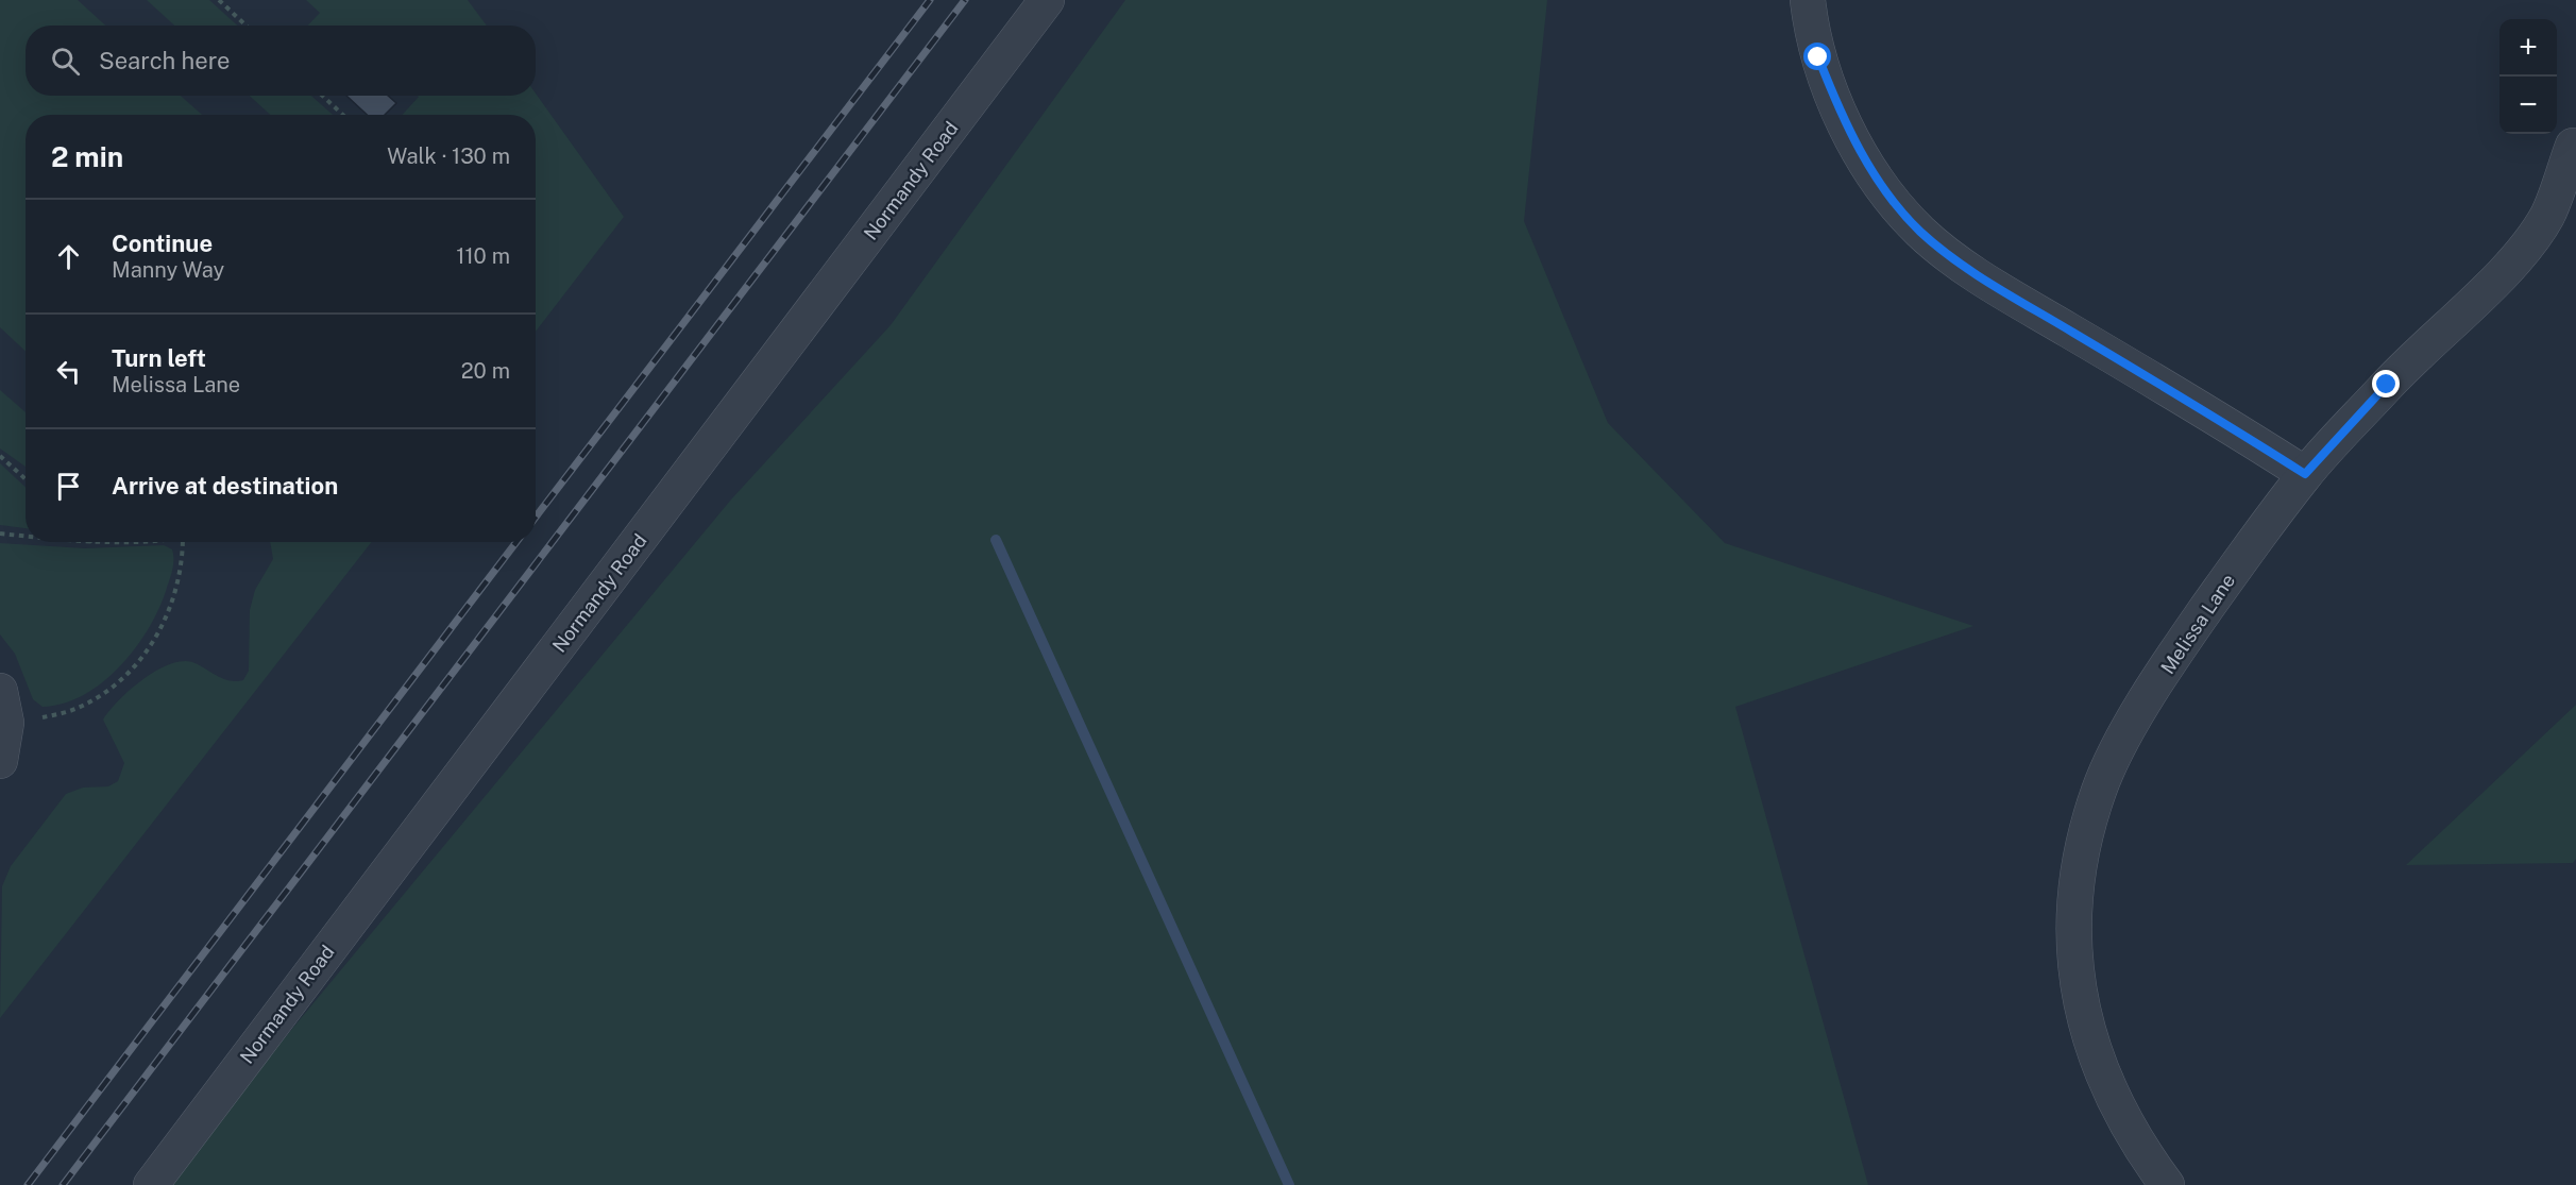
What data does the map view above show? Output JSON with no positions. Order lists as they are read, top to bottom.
{
  "streets": {
    "street": ["Normandy Road", "Melissa Lane"]
  },
  "page": {
    "map_buttons": ["+", "−"],
    "search": "Search here",
    "heading": ["2 min", "Walk · 130 m"],
    "list": [
      ["Continue", "Manny Way", "110 m"],
      ["Turn left", "Melissa Lane", "20 m"],
      "Arrive at destination"
    ]
  }
}
